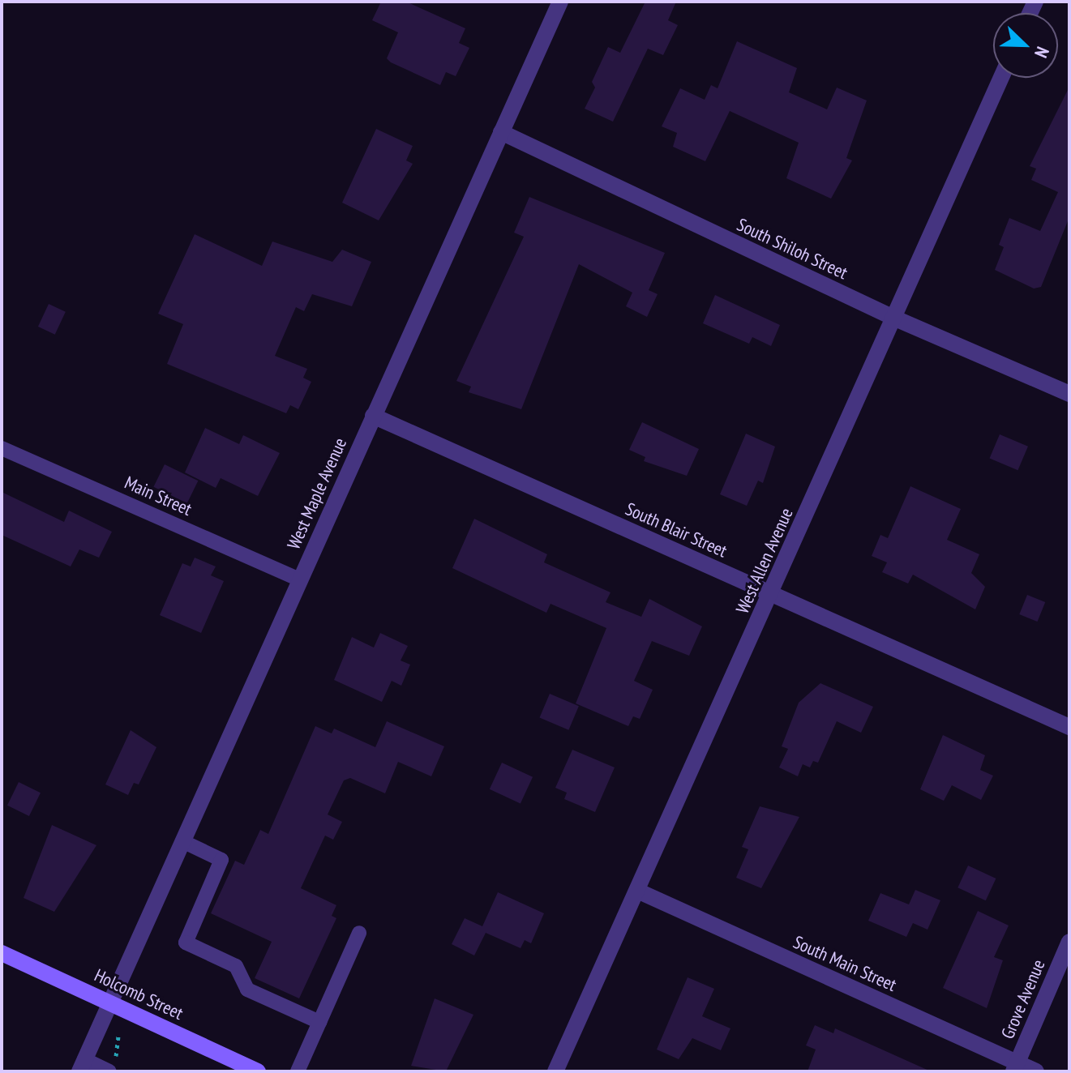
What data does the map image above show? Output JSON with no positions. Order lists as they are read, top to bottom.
{
  "streets": {
    "street": [
      "South Shiloh Street",
      "West Maple Avenue",
      "South Blair Street",
      "West Allen Avenue",
      "South Main Street",
      "Holcomb Street",
      "Grove Avenue"
    ],
    "lane": ["Main Street"]
  },
  "crossings": [
    ["South Shiloh Street", "West Maple Avenue"],
    ["South Shiloh Street", "West Allen Avenue"],
    ["West Maple Avenue", "Main Street"],
    ["West Maple Avenue", "South Blair Street"],
    ["West Maple Avenue", "Holcomb Street"],
    ["South Blair Street", "West Allen Avenue"],
    ["West Allen Avenue", "South Main Street"],
    ["South Main Street", "Grove Avenue"]
  ],
  "north": "bottom right"
}
